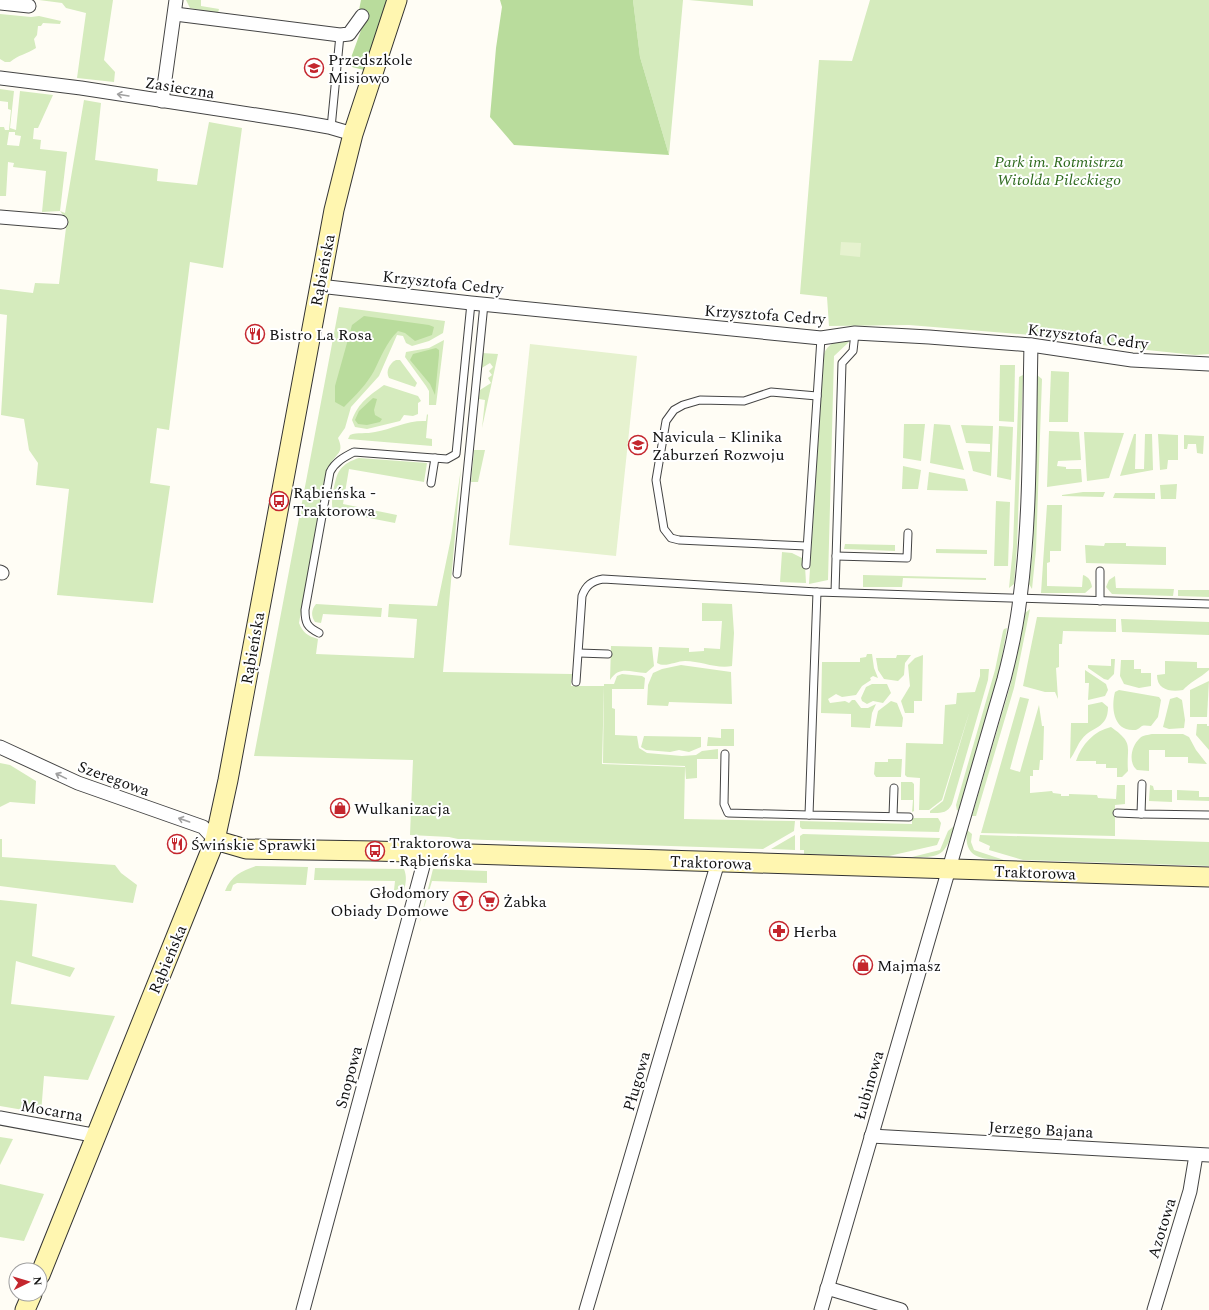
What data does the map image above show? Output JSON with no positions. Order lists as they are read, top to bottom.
{
  "streets": {
    "main road": ["Rąbieńska", "Traktorowa"],
    "street": [
      "Zasieczna",
      "Krzysztofa Cedry",
      "Szeregowa",
      "Snopowa",
      "Pługowa",
      "Łubinowa",
      "Mocarna",
      "Jerzego Bajana",
      "Azotowa"
    ]
  },
  "crossings": [
    ["Zasieczna", "Rąbieńska"],
    ["Rąbieńska", "Krzysztofa Cedry"],
    ["Rąbieńska", "Szeregowa"],
    ["Rąbieńska", "Traktorowa"],
    ["Rąbieńska", "Mocarna"],
    ["Krzysztofa Cedry", "Łubinowa"],
    ["Szeregowa", "Traktorowa"],
    ["Traktorowa", "Snopowa"],
    ["Traktorowa", "Pługowa"],
    ["Traktorowa", "Łubinowa"],
    ["Łubinowa", "Jerzego Bajana"],
    ["Jerzego Bajana", "Azotowa"]
  ],
  "one_way": ["Zasieczna", "Szeregowa"],
  "parks": ["Park im. Rotmistrza Witolda Pileckiego"],
  "places": {
    "school or university": ["Przedszkole Misiowo", "Navicula – Klinika Zaburzeń Rozwoju"],
    "restaurant": ["Bistro La Rosa", "Świńskie Sprawki"],
    "bus stop": ["Rąbieńska - Traktorowa", "Traktorowa - Rąbieńska"],
    "shop": ["Wulkanizacja", "Majmasz"],
    "bar": ["Głodomory Obiady Domowe"],
    "supermarket": ["Żabka"],
    "pharmacy": ["Herba"]
  },
  "north": "right"
}
